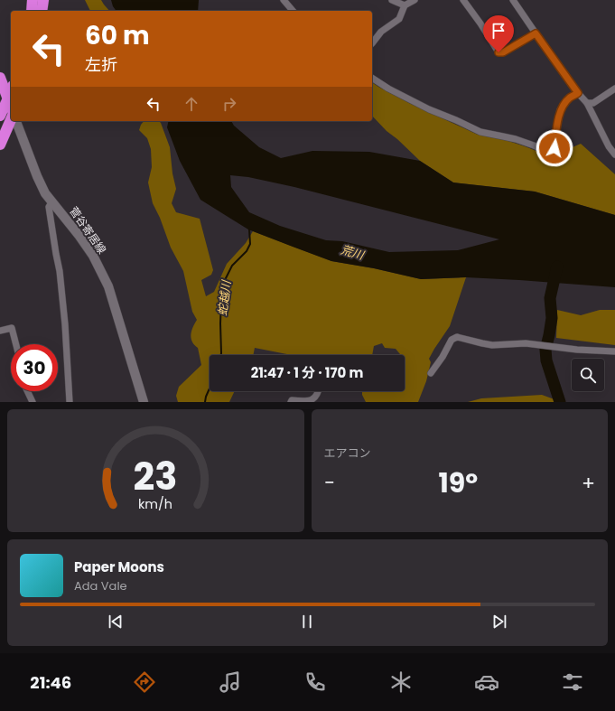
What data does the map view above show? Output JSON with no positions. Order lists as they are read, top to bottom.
{
  "streets": {
    "main road": ["菅谷寄居線"]
  },
  "water": ["荒川", "蛇越川"],
  "page": {
    "turn": ["60 m", "左折"],
    "limit": "30",
    "trip": "21:47 · 1 分 · 170 m",
    "tile": "エアコン",
    "heat": ["−", "19°", "+"],
    "song": ["Paper Moons", "Ada Vale"],
    "tabs": "21:46",
    "gauge": ["23", "km/h"]
  }
}
